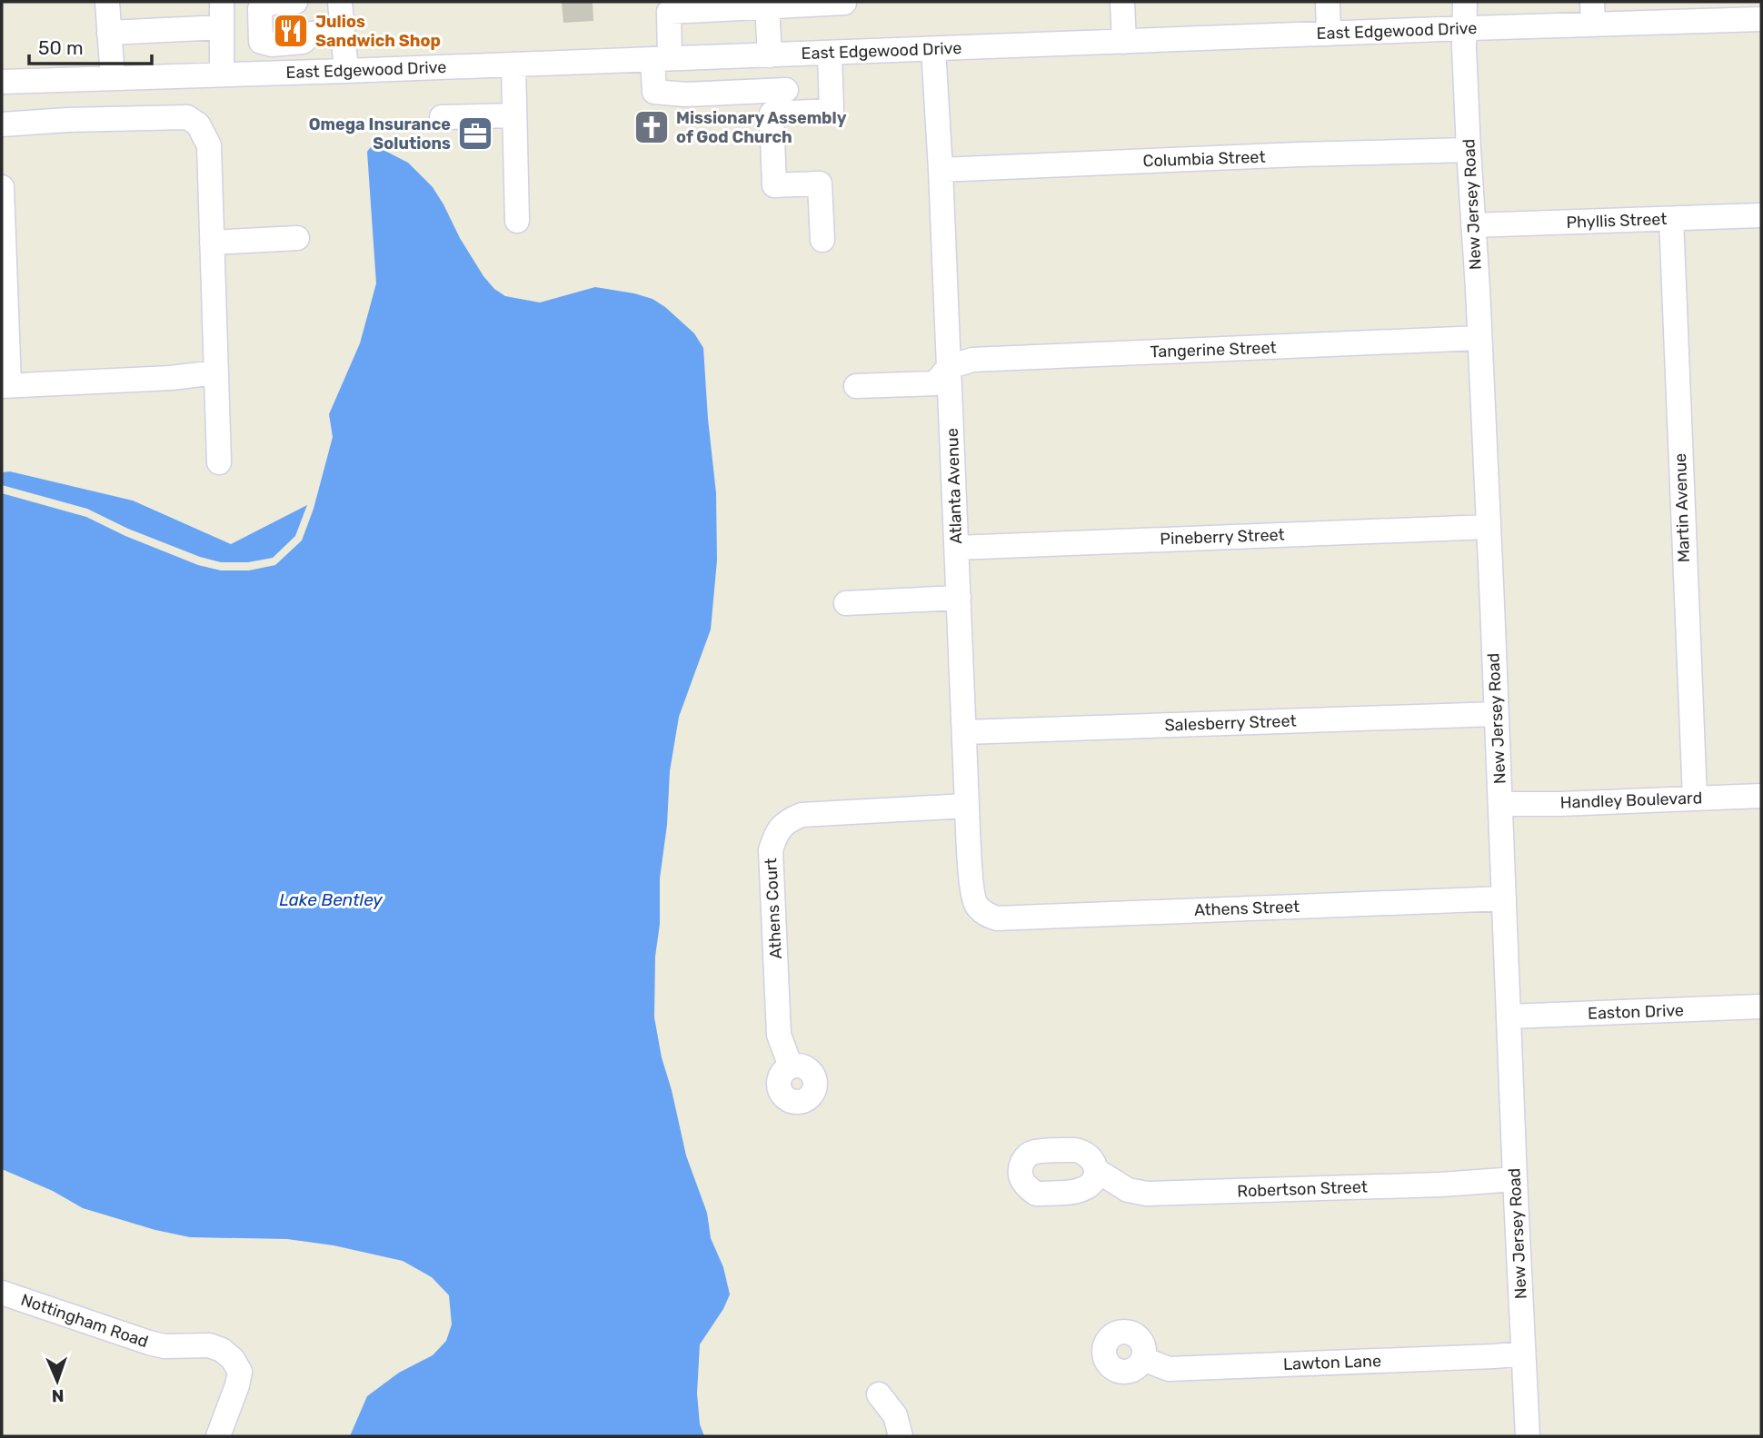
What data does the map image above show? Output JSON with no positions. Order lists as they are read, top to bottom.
{
  "streets": {
    "street": [
      "East Edgewood Drive",
      "Columbia Street",
      "New Jersey Road",
      "Phyllis Street",
      "Tangerine Street",
      "Atlanta Avenue",
      "Martin Avenue",
      "Pineberry Street",
      "Salesberry Street",
      "Handley Boulevard",
      "Athens Court",
      "Athens Street",
      "Easton Drive",
      "Robertson Street",
      "Nottingham Road",
      "Lawton Lane"
    ]
  },
  "crossings": [
    ["East Edgewood Drive", "New Jersey Road"],
    ["East Edgewood Drive", "Atlanta Avenue"],
    ["Columbia Street", "New Jersey Road"],
    ["Columbia Street", "Atlanta Avenue"],
    ["New Jersey Road", "Phyllis Street"],
    ["New Jersey Road", "Tangerine Street"],
    ["New Jersey Road", "Pineberry Street"],
    ["New Jersey Road", "Salesberry Street"],
    ["New Jersey Road", "Handley Boulevard"],
    ["New Jersey Road", "Athens Street"],
    ["New Jersey Road", "Easton Drive"],
    ["New Jersey Road", "Robertson Street"],
    ["New Jersey Road", "Lawton Lane"],
    ["Phyllis Street", "Martin Avenue"],
    ["Tangerine Street", "Atlanta Avenue"],
    ["Atlanta Avenue", "Pineberry Street"],
    ["Atlanta Avenue", "Salesberry Street"],
    ["Atlanta Avenue", "Athens Court"],
    ["Atlanta Avenue", "Athens Street"],
    ["Martin Avenue", "Handley Boulevard"]
  ],
  "water": ["Lake Bentley"],
  "places": {
    "restaurant": ["Julios Sandwich Shop"],
    "church": ["Missionary Assembly of God Church"],
    "office": ["Omega Insurance Solutions"]
  },
  "scale_bar": "50 m",
  "north": "bottom"
}
